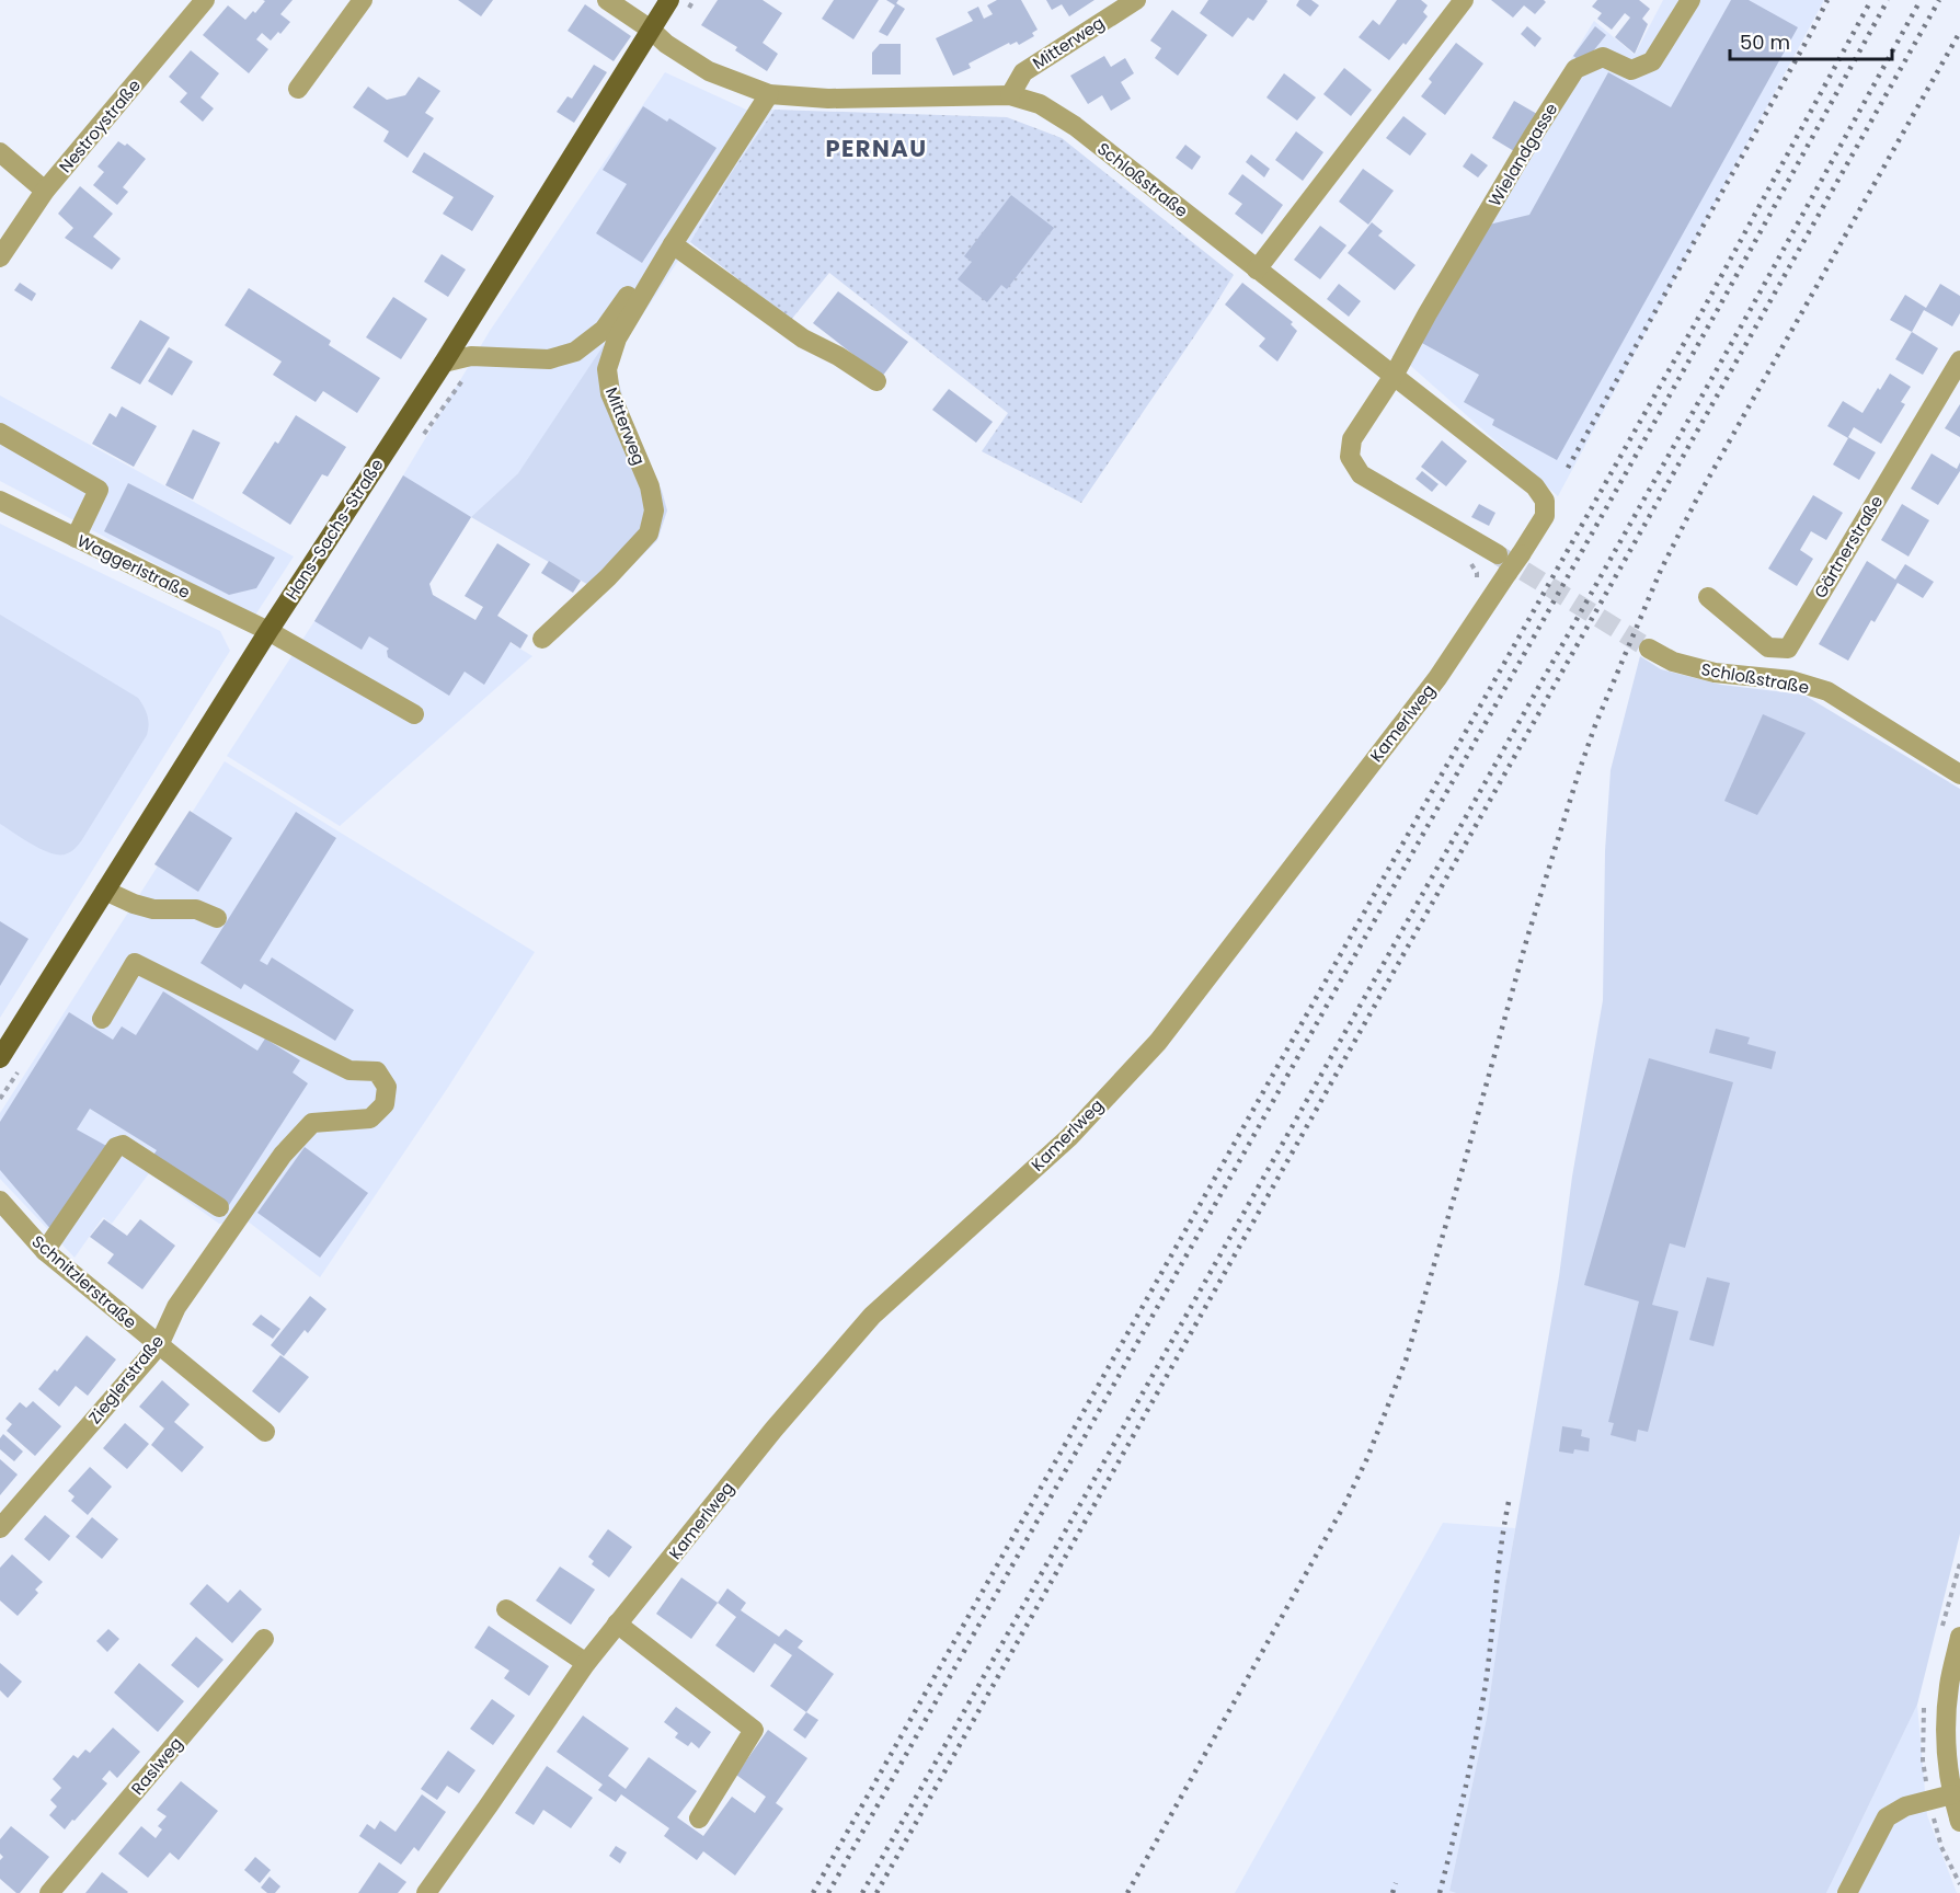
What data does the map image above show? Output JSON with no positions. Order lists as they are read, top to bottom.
{
  "streets": {
    "main road": ["Hans-Sachs-Straße"],
    "street": [
      "Mitterweg",
      "Nestroystraße",
      "Wielandgasse",
      "Schloßstraße",
      "Gärtnerstraße",
      "Waggerlstraße",
      "Kamerlweg",
      "Schnitzlerstraße",
      "Zieglerstraße",
      "Raslweg"
    ]
  },
  "crossings": [
    ["Mitterweg", "Schloßstraße"],
    ["Wielandgasse", "Schloßstraße"],
    ["Wielandgasse", "Kamerlweg"],
    ["Schloßstraße", "Hans-Sachs-Straße"],
    ["Schloßstraße", "Kamerlweg"],
    ["Hans-Sachs-Straße", "Waggerlstraße"],
    ["Schnitzlerstraße", "Zieglerstraße"]
  ],
  "districts": ["PERNAU"],
  "scale_bar": "50 m"
}
